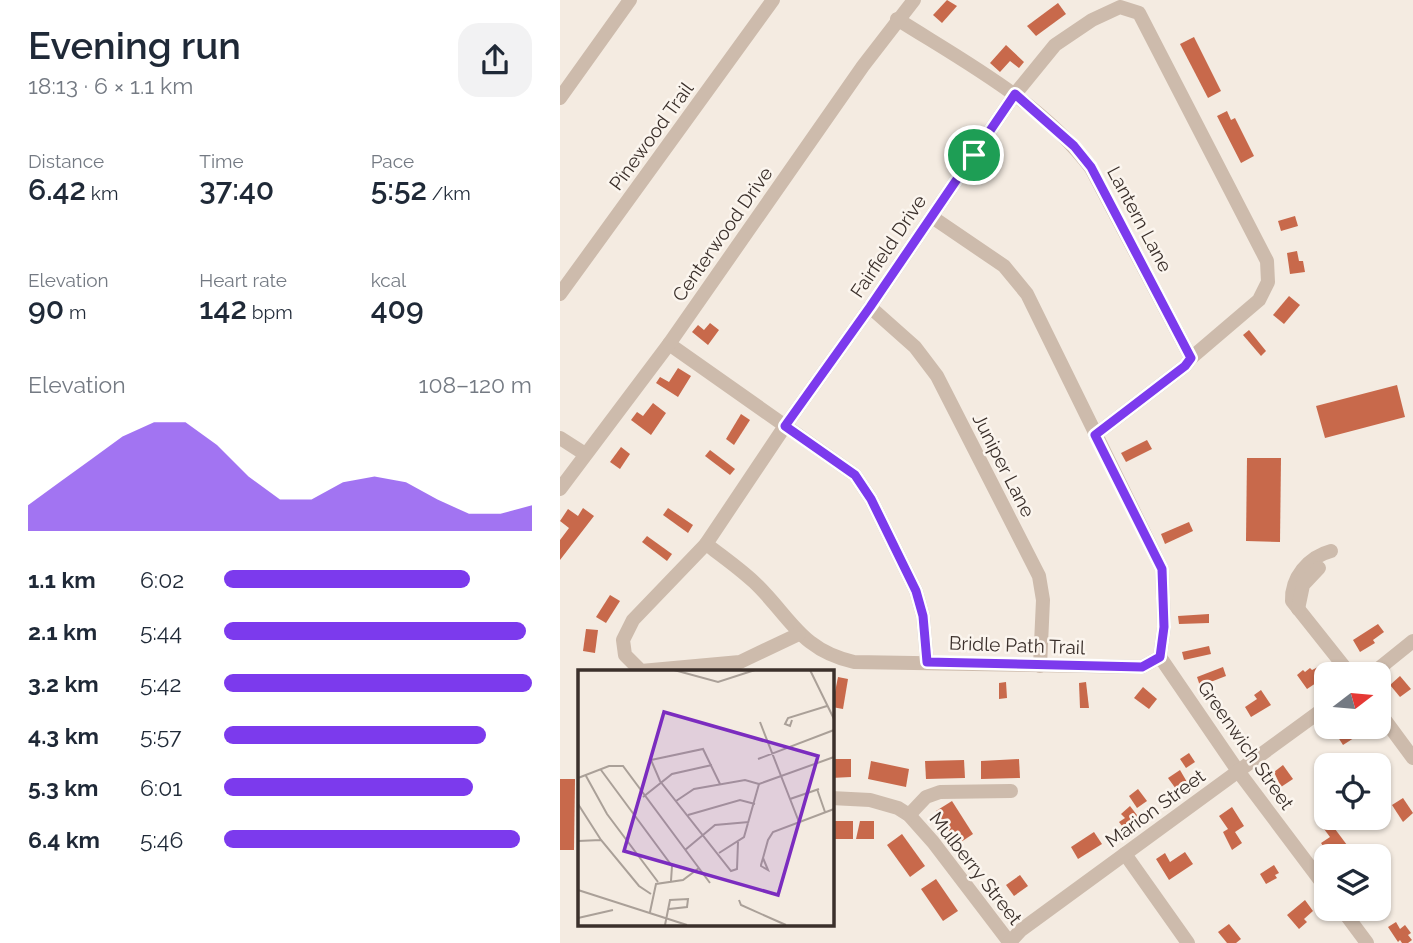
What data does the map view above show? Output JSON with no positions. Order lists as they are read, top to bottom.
{
  "streets": {
    "street": [
      "Pinewood Trail",
      "Lantern Lane",
      "Centerwood Drive",
      "Fairfield Drive",
      "Juniper Lane",
      "Bridle Path Trail",
      "Greenwich Street",
      "Marion Street",
      "Mulberry Street"
    ]
  },
  "crossings": [
    ["Lantern Lane", "Centerwood Drive"],
    ["Lantern Lane", "Fairfield Drive"],
    ["Fairfield Drive", "Juniper Lane"],
    ["Fairfield Drive", "Bridle Path Trail"],
    ["Juniper Lane", "Bridle Path Trail"],
    ["Bridle Path Trail", "Greenwich Street"],
    ["Greenwich Street", "Marion Street"],
    ["Marion Street", "Mulberry Street"]
  ],
  "north": "right",
  "page": {
    "heading": ["Evening run", "18:13 · 6 × 1.1 km"],
    "stats": [
      ["Distance", "6.42 km"],
      ["Time", "37:40"],
      ["Pace", "5:52 /km"],
      ["Elevation", "90 m"],
      ["Heart rate", "142 bpm"],
      ["kcal", "409"]
    ],
    "chart": ["Elevation", "108–120 m"],
    "list": [
      {
        "name": "1.1 km",
        "note": "6:02"
      },
      {
        "name": "2.1 km",
        "note": "5:44"
      },
      {
        "name": "3.2 km",
        "note": "5:42"
      },
      {
        "name": "4.3 km",
        "note": "5:57"
      },
      {
        "name": "5.3 km",
        "note": "6:01"
      },
      {
        "name": "6.4 km",
        "note": "5:46"
      }
    ]
  }
}
